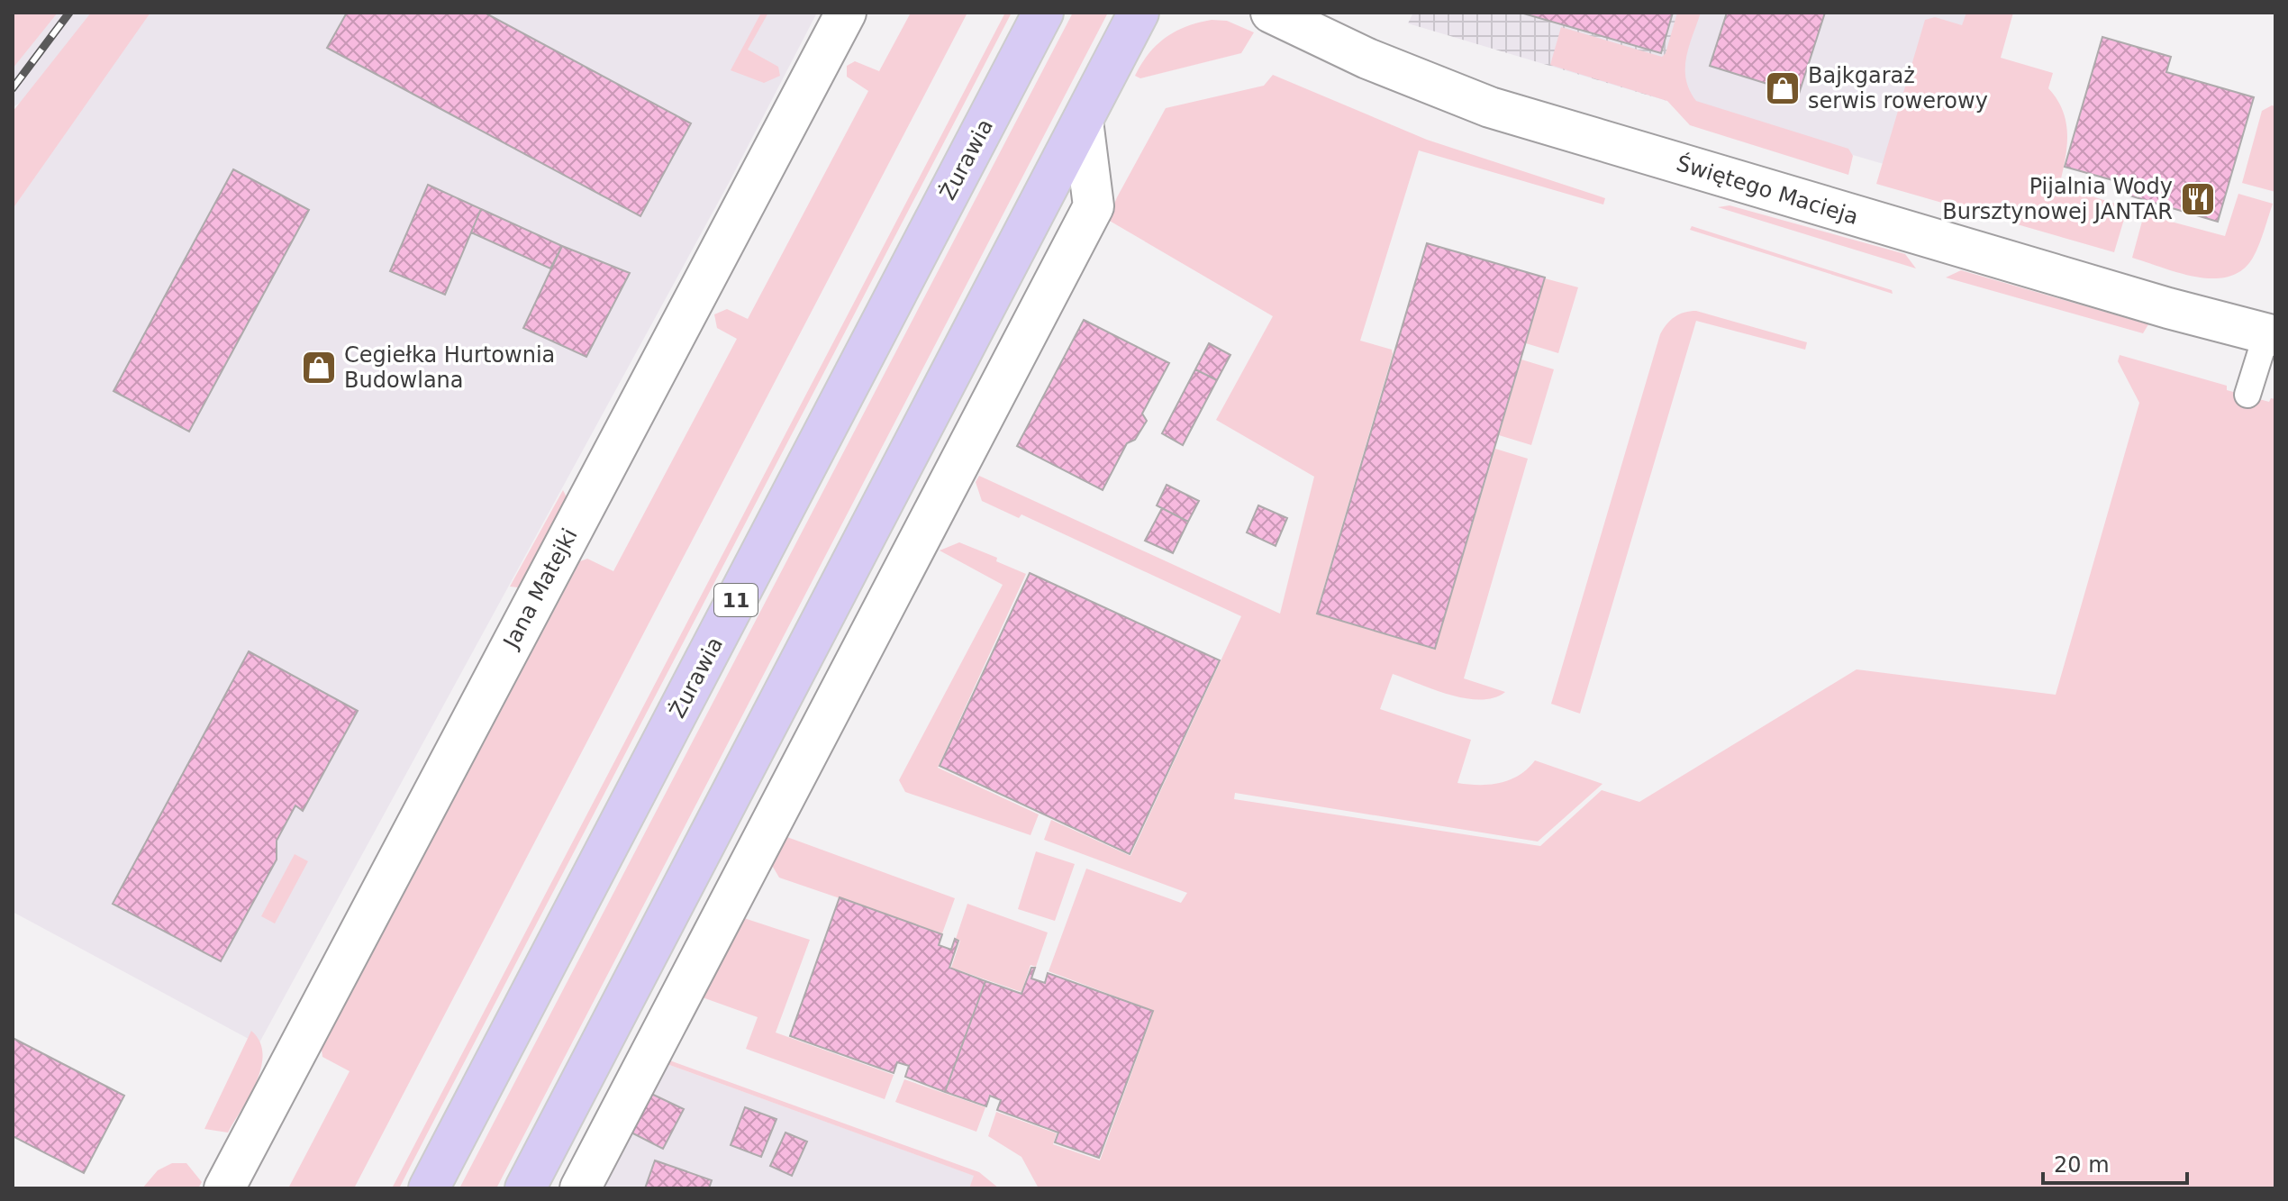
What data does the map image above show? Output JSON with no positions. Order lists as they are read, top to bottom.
{
  "streets": {
    "main road": ["Żurawia", "11"],
    "street": ["Świętego Macieja", "Jana Matejki"]
  },
  "places": {
    "shop": ["Bajkgaraż serwis rowerowy", "Cegiełka Hurtownia Budowlana"],
    "restaurant": ["Pijalnia Wody Bursztynowej JANTAR"]
  },
  "scale_bar": "20 m"
}
